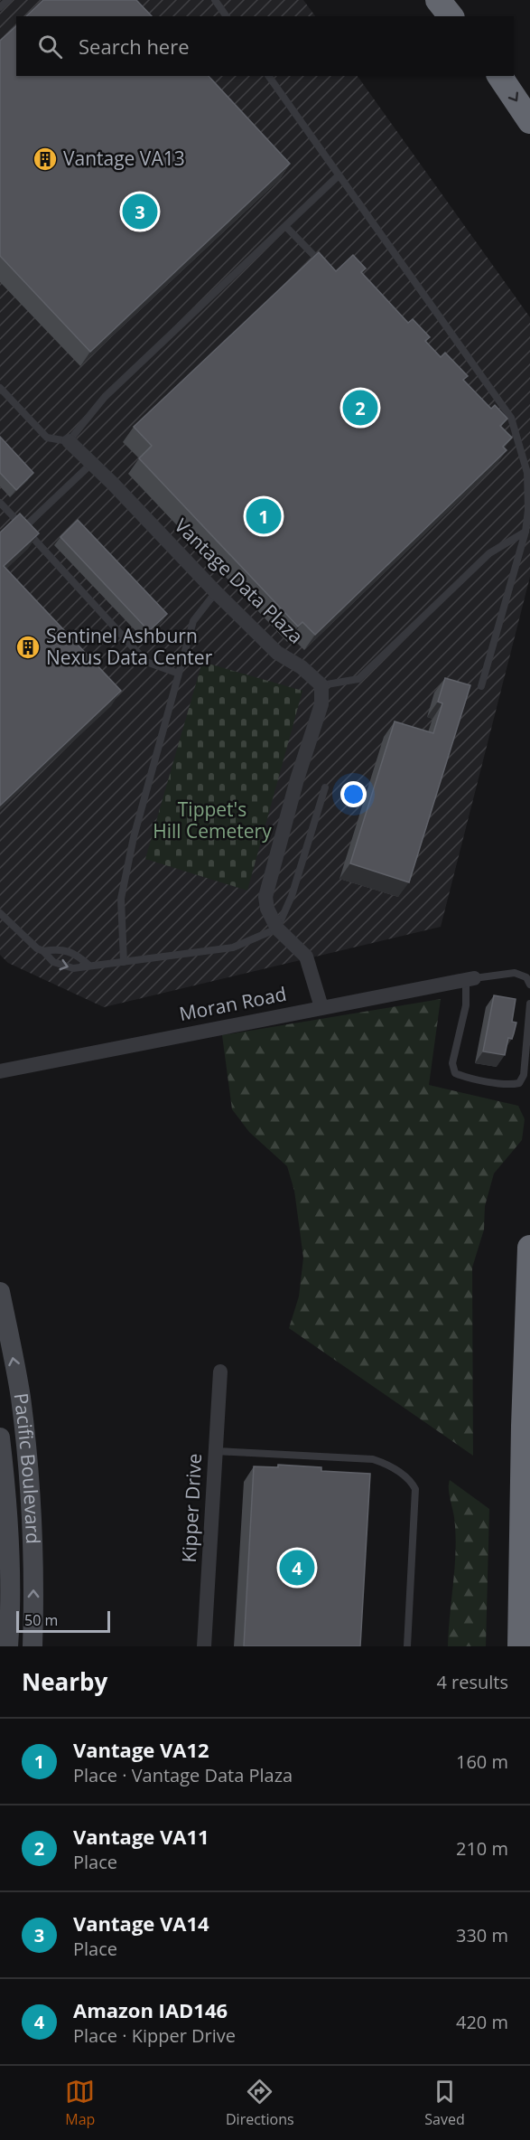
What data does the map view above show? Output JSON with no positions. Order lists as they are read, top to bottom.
{
  "streets": {
    "main road": ["Pacific Boulevard"],
    "street": ["Vantage Data Plaza", "Moran Road", "Kipper Drive"]
  },
  "parks": ["Tippet's Hill Cemetery"],
  "places": {
    "building": ["Vantage VA13", "Sentinel Ashburn Nexus Data Center"]
  },
  "scale_bar": "50 m",
  "page": {
    "search": "Search here",
    "pins": [
      "3",
      "2",
      "1",
      "4"
    ],
    "scale": "50 m",
    "heading": ["Nearby", "4 results"],
    "list": [
      {
        "mark": "1",
        "name": "Vantage VA12",
        "note": "Place · Vantage Data Plaza",
        "value": "160 m"
      },
      {
        "mark": "2",
        "name": "Vantage VA11",
        "note": "Place",
        "value": "210 m"
      },
      {
        "mark": "3",
        "name": "Vantage VA14",
        "note": "Place",
        "value": "330 m"
      },
      {
        "mark": "4",
        "name": "Amazon IAD146",
        "note": "Place · Kipper Drive",
        "value": "420 m"
      }
    ],
    "nav": ["Map", "Directions", "Saved"]
  }
}
